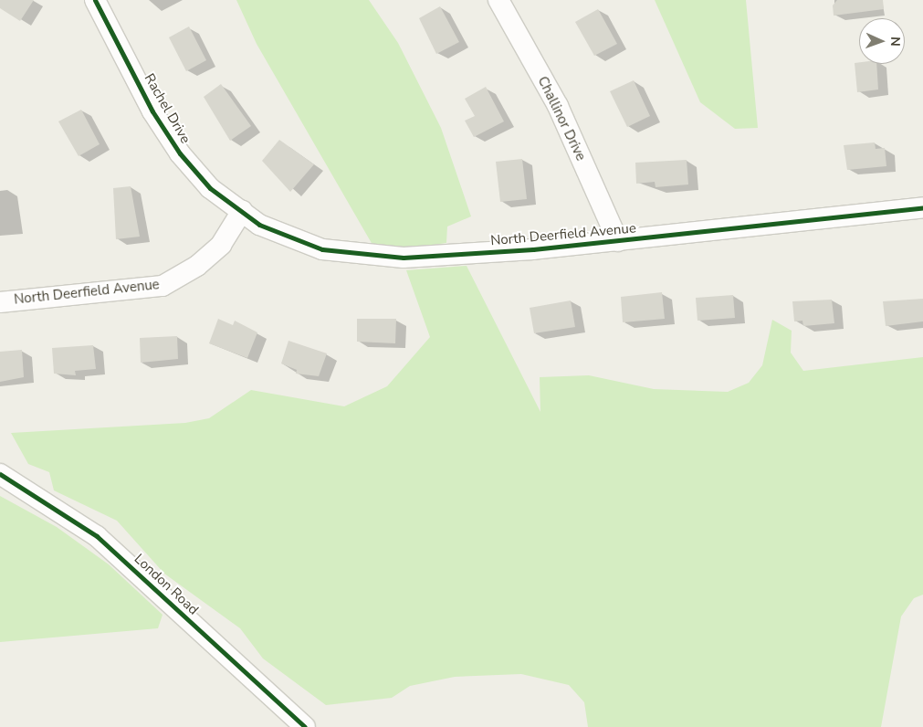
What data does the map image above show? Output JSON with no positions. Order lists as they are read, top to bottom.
{
  "streets": {
    "street": [
      "Rachel Drive",
      "Challinor Drive",
      "North Deerfield Avenue",
      "London Road"
    ]
  },
  "crossings": [
    ["Rachel Drive", "North Deerfield Avenue"],
    ["Challinor Drive", "North Deerfield Avenue"]
  ],
  "north": "right"
}
